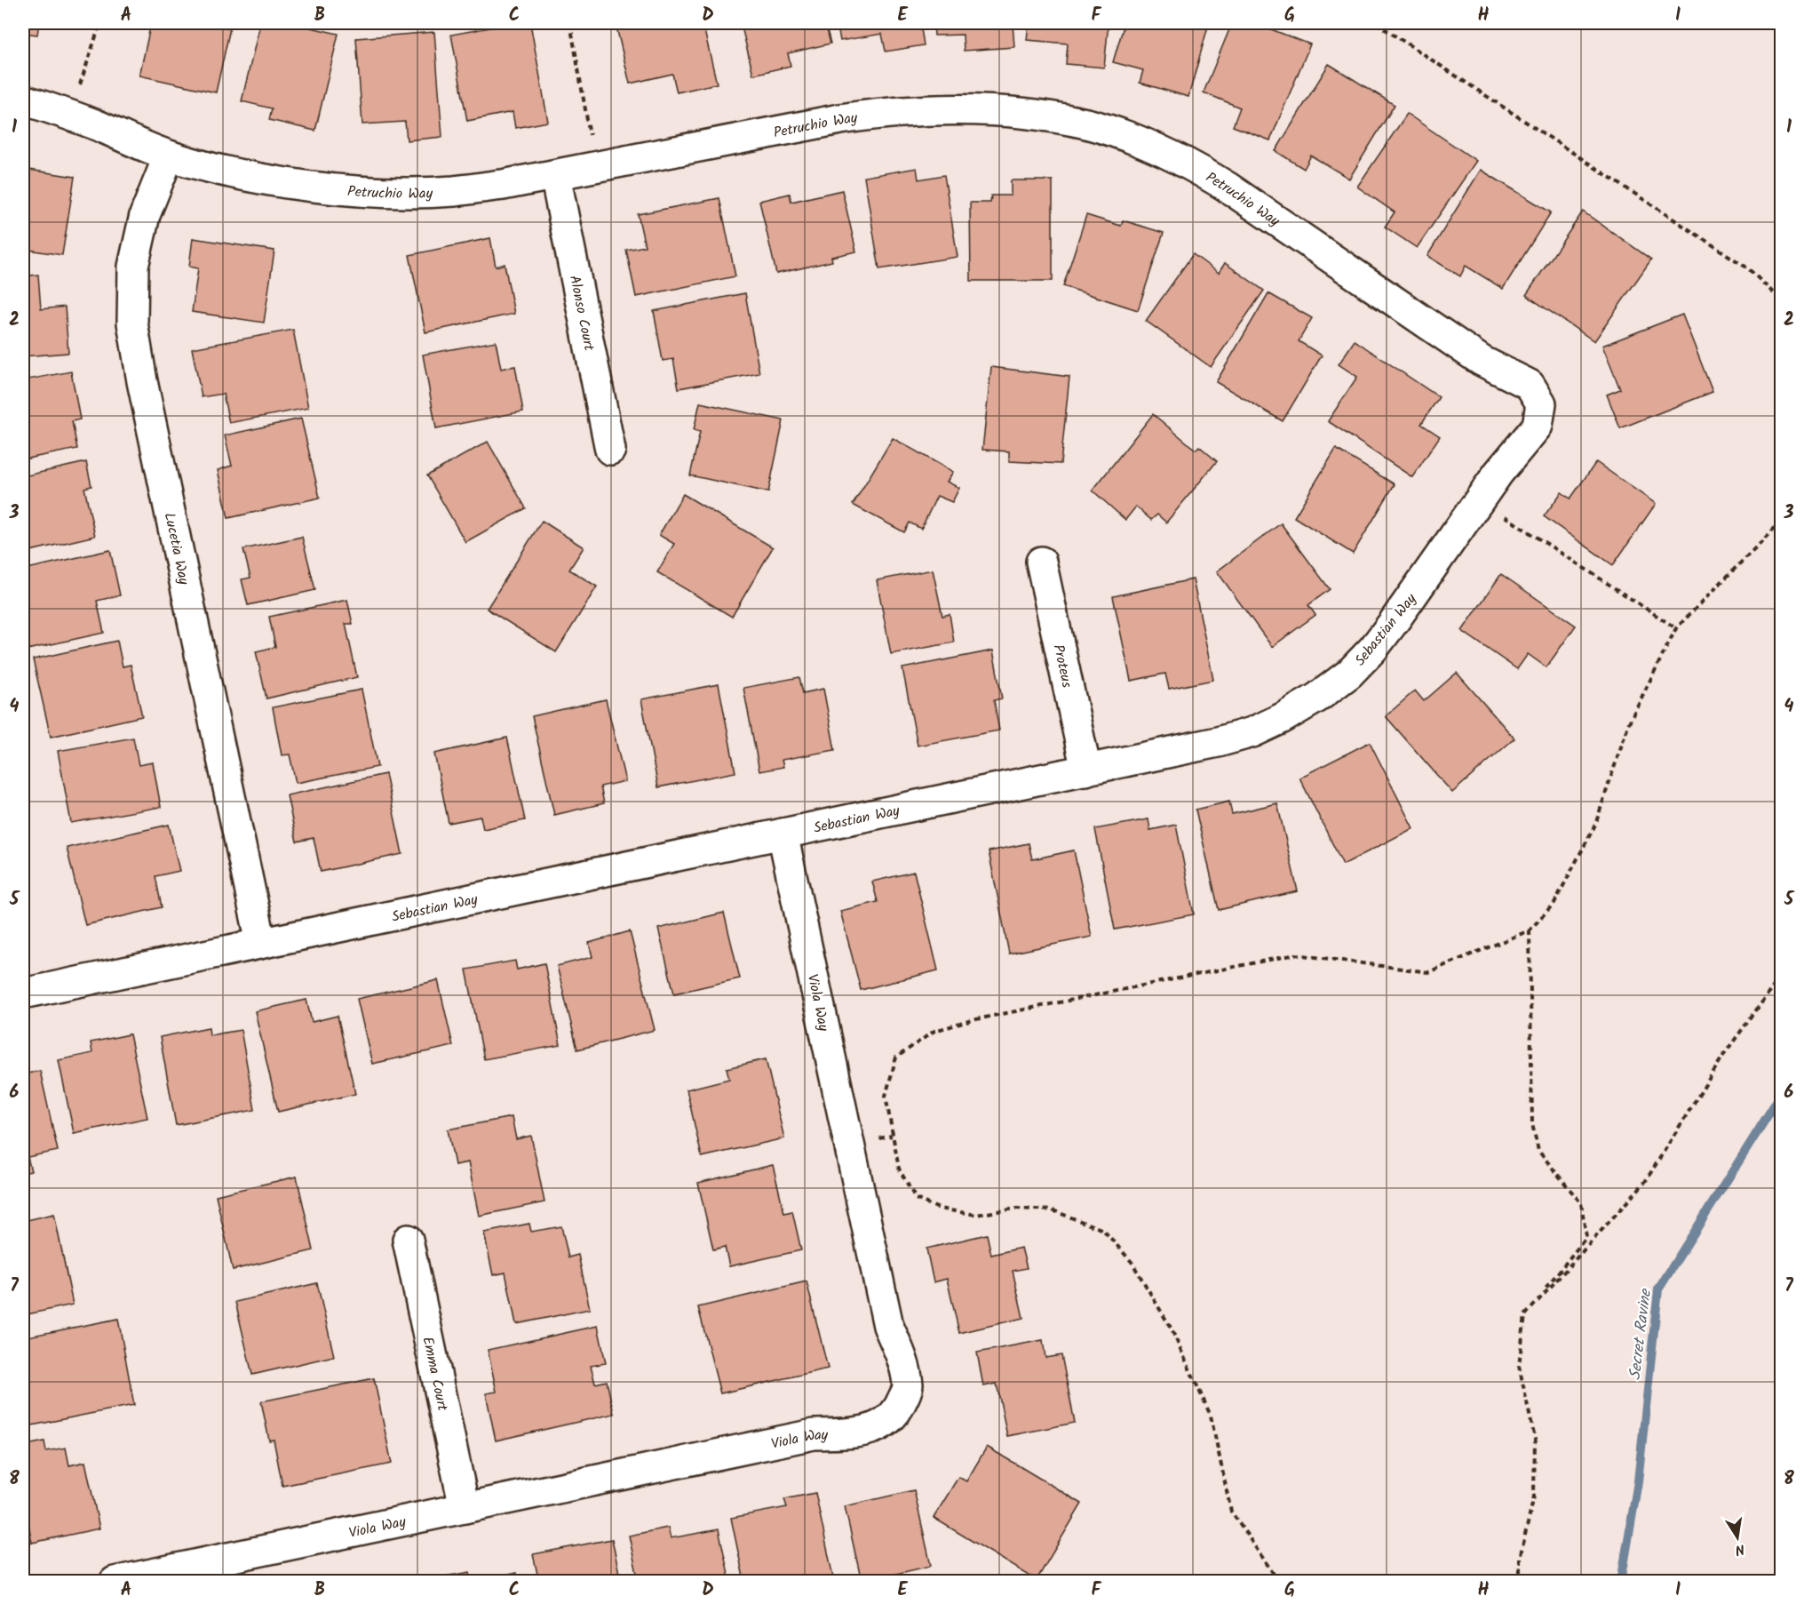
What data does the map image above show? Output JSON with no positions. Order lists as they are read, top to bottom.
{
  "streets": {
    "street": [
      "Petruchio Way",
      "Alonso Court",
      "Lucetia Way",
      "Sebastian Way",
      "Proteus",
      "Viola Way",
      "Emma Court"
    ]
  },
  "crossings": [
    ["Petruchio Way", "Alonso Court"],
    ["Petruchio Way", "Lucetia Way"],
    ["Petruchio Way", "Sebastian Way"],
    ["Lucetia Way", "Sebastian Way"],
    ["Sebastian Way", "Proteus"],
    ["Sebastian Way", "Viola Way"],
    ["Viola Way", "Emma Court"]
  ],
  "water": ["Secret Ravine"],
  "north": "bottom",
  "grid": {
    "columns": [
      "A",
      "B",
      "C",
      "D",
      "E",
      "F",
      "G",
      "H",
      "I"
    ],
    "rows": [
      "1",
      "2",
      "3",
      "4",
      "5",
      "6",
      "7",
      "8"
    ]
  }
}
